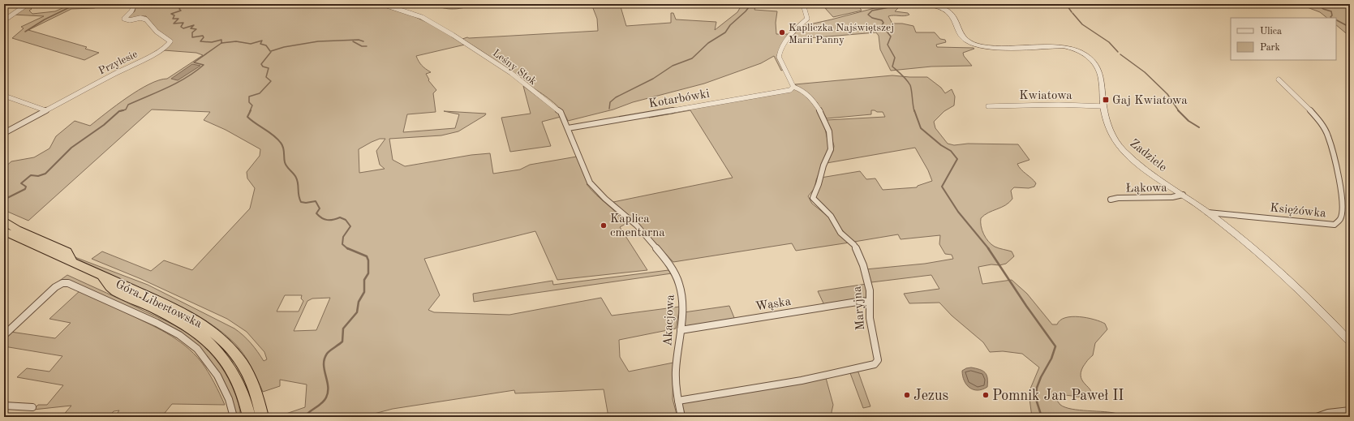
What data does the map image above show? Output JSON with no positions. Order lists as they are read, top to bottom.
{
  "streets": {
    "highway": ["Góra Libertowska"],
    "street": [
      "Przylesie",
      "Leśny Stok",
      "Kwiatowa",
      "Kotarbówki",
      "Zadziele",
      "Łąkowa",
      "Księżówka",
      "Wąska",
      "Maryjna",
      "Akacjowa"
    ]
  },
  "crossings": [
    ["Leśny Stok", "Kotarbówki"],
    ["Leśny Stok", "Akacjowa"],
    ["Kwiatowa", "Zadziele"],
    ["Kotarbówki", "Maryjna"],
    ["Kotarbówki", "Akacjowa"],
    ["Zadziele", "Łąkowa"],
    ["Zadziele", "Księżówka"],
    ["Wąska", "Maryjna"],
    ["Wąska", "Akacjowa"],
    ["Maryjna", "Akacjowa"]
  ],
  "places": {
    "other": [
      "Kapliczka Najświętszej Marii Panny",
      "Kaplica cmentarna",
      "Jezus",
      "Pomnik Jan Paweł II"
    ],
    "transit": ["Gaj Kwiatowa"]
  },
  "legend": ["Ulica", "Park"]
}
